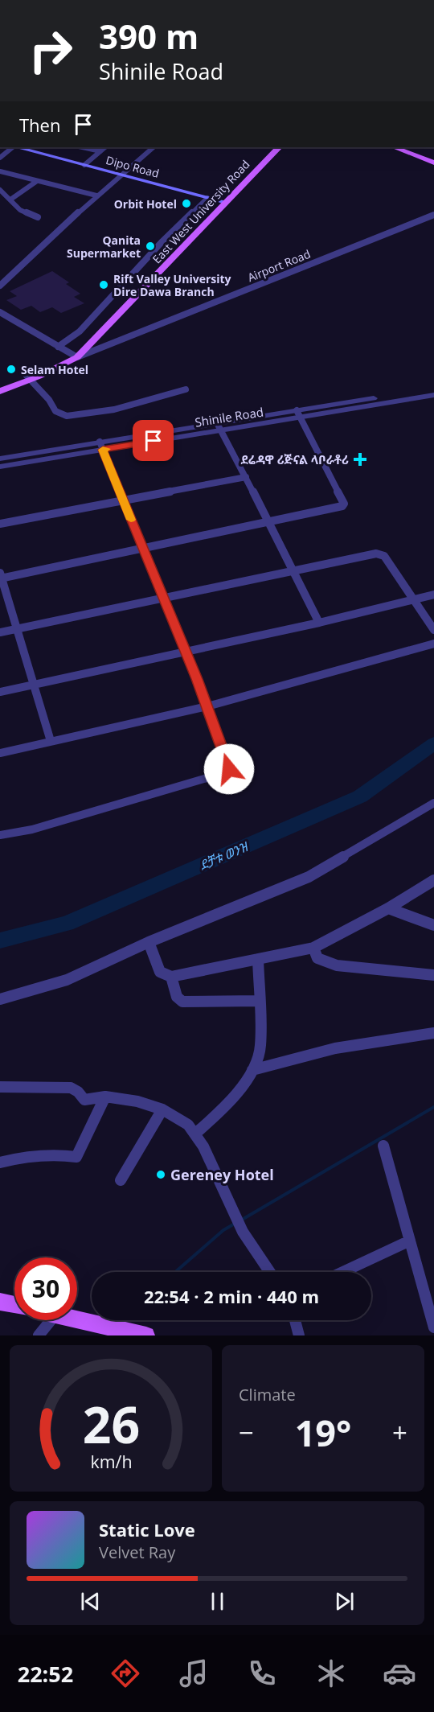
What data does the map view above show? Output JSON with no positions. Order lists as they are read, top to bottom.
{
  "streets": {
    "main road": ["Dipo Road", "East West University Road"],
    "street": ["Airport Road", "Shinile Road"]
  },
  "crossings": [
    ["Dipo Road", "East West University Road"],
    ["East West University Road", "Airport Road"]
  ],
  "water": ["ደቻቱ ወንዝ"],
  "places": {
    "other": [
      "Orbit Hotel",
      "Qanita Supermarket",
      "Rift Valley University Dire Dawa Branch",
      "Selam Hotel",
      "Gereney Hotel"
    ],
    "health": ["ደሬዳዋ ሪጅናል ላቦራቶሪ"]
  },
  "page": {
    "turn": ["390 m", "Shinile Road"],
    "then": "Then",
    "limit": "30",
    "trip": "22:54 · 2 min · 440 m",
    "tile": "Climate",
    "heat": ["−", "19°", "+"],
    "song": ["Static Love", "Velvet Ray"],
    "tabs": "22:52",
    "gauge": ["26", "km/h"]
  }
}
